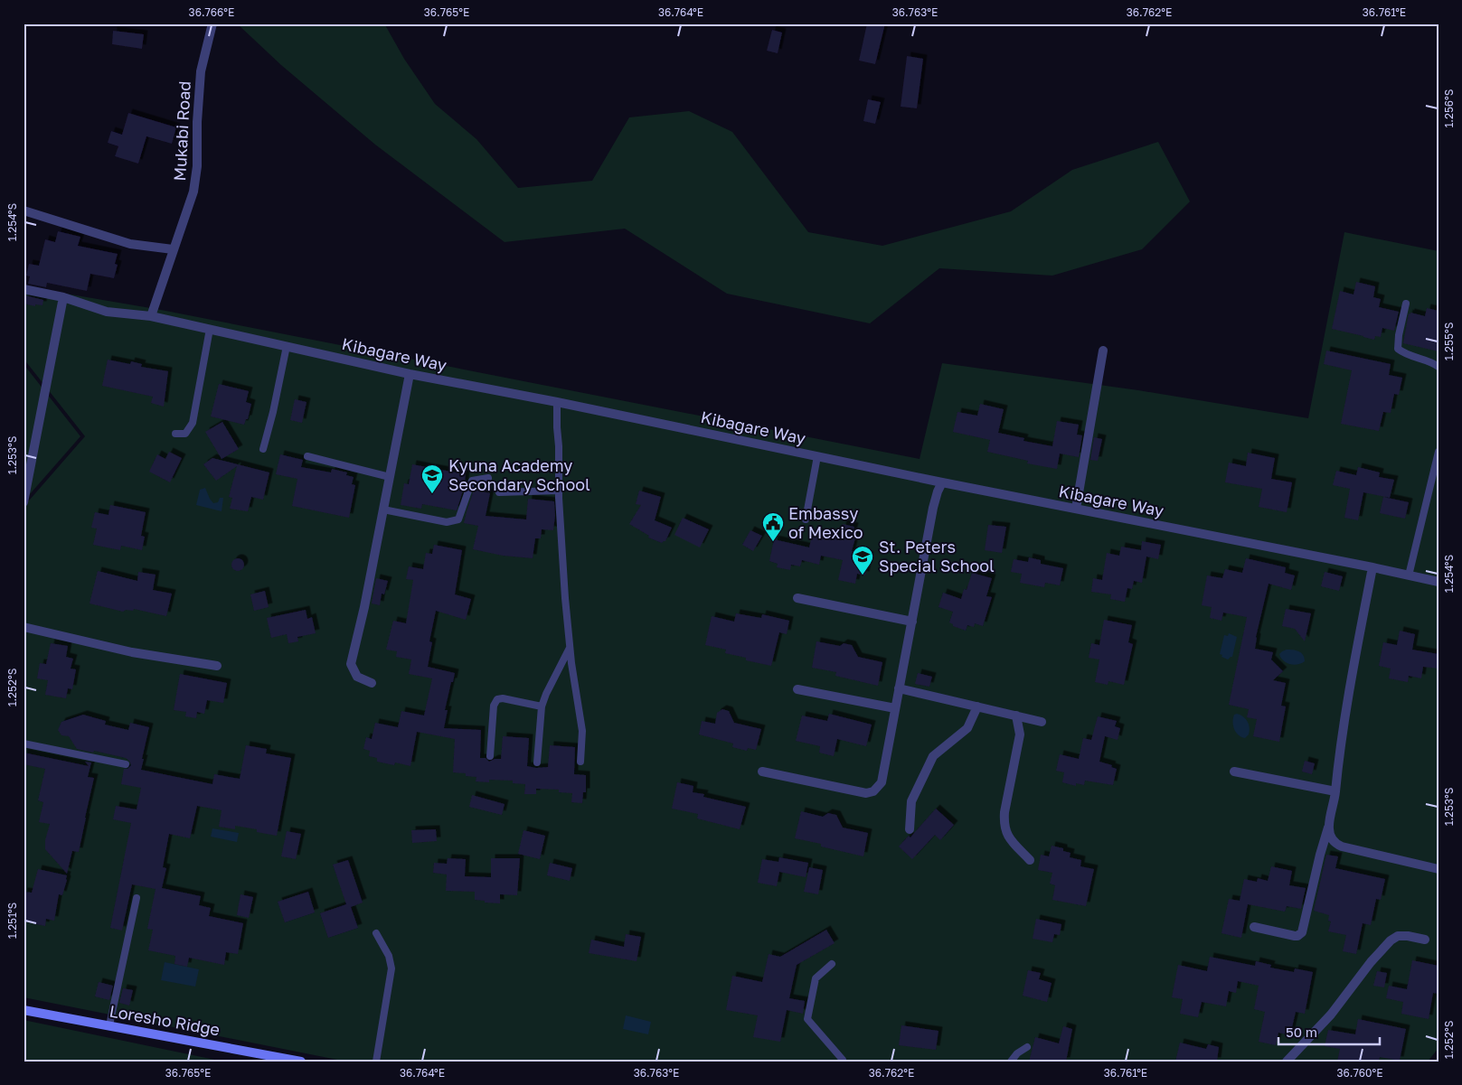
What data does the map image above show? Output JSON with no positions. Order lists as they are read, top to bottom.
{
  "streets": {
    "main road": ["Loresho Ridge"],
    "street": ["Mukabi Road", "Kibagare Way"]
  },
  "crossings": [
    ["Mukabi Road", "Kibagare Way"]
  ],
  "places": {
    "school or university": ["Kyuna Academy Secondary School", "St. Peters Special School"],
    "public building": ["Embassy of Mexico"]
  },
  "scale_bar": "50 m",
  "coordinates": [
    "36.766°E",
    "36.765°E",
    "36.764°E",
    "36.763°E",
    "36.762°E",
    "36.761°E",
    "1.256°S",
    "1.254°S",
    "1.255°S",
    "1.253°S",
    "1.252°S",
    "1.251°S",
    "36.760°E"
  ]
}
